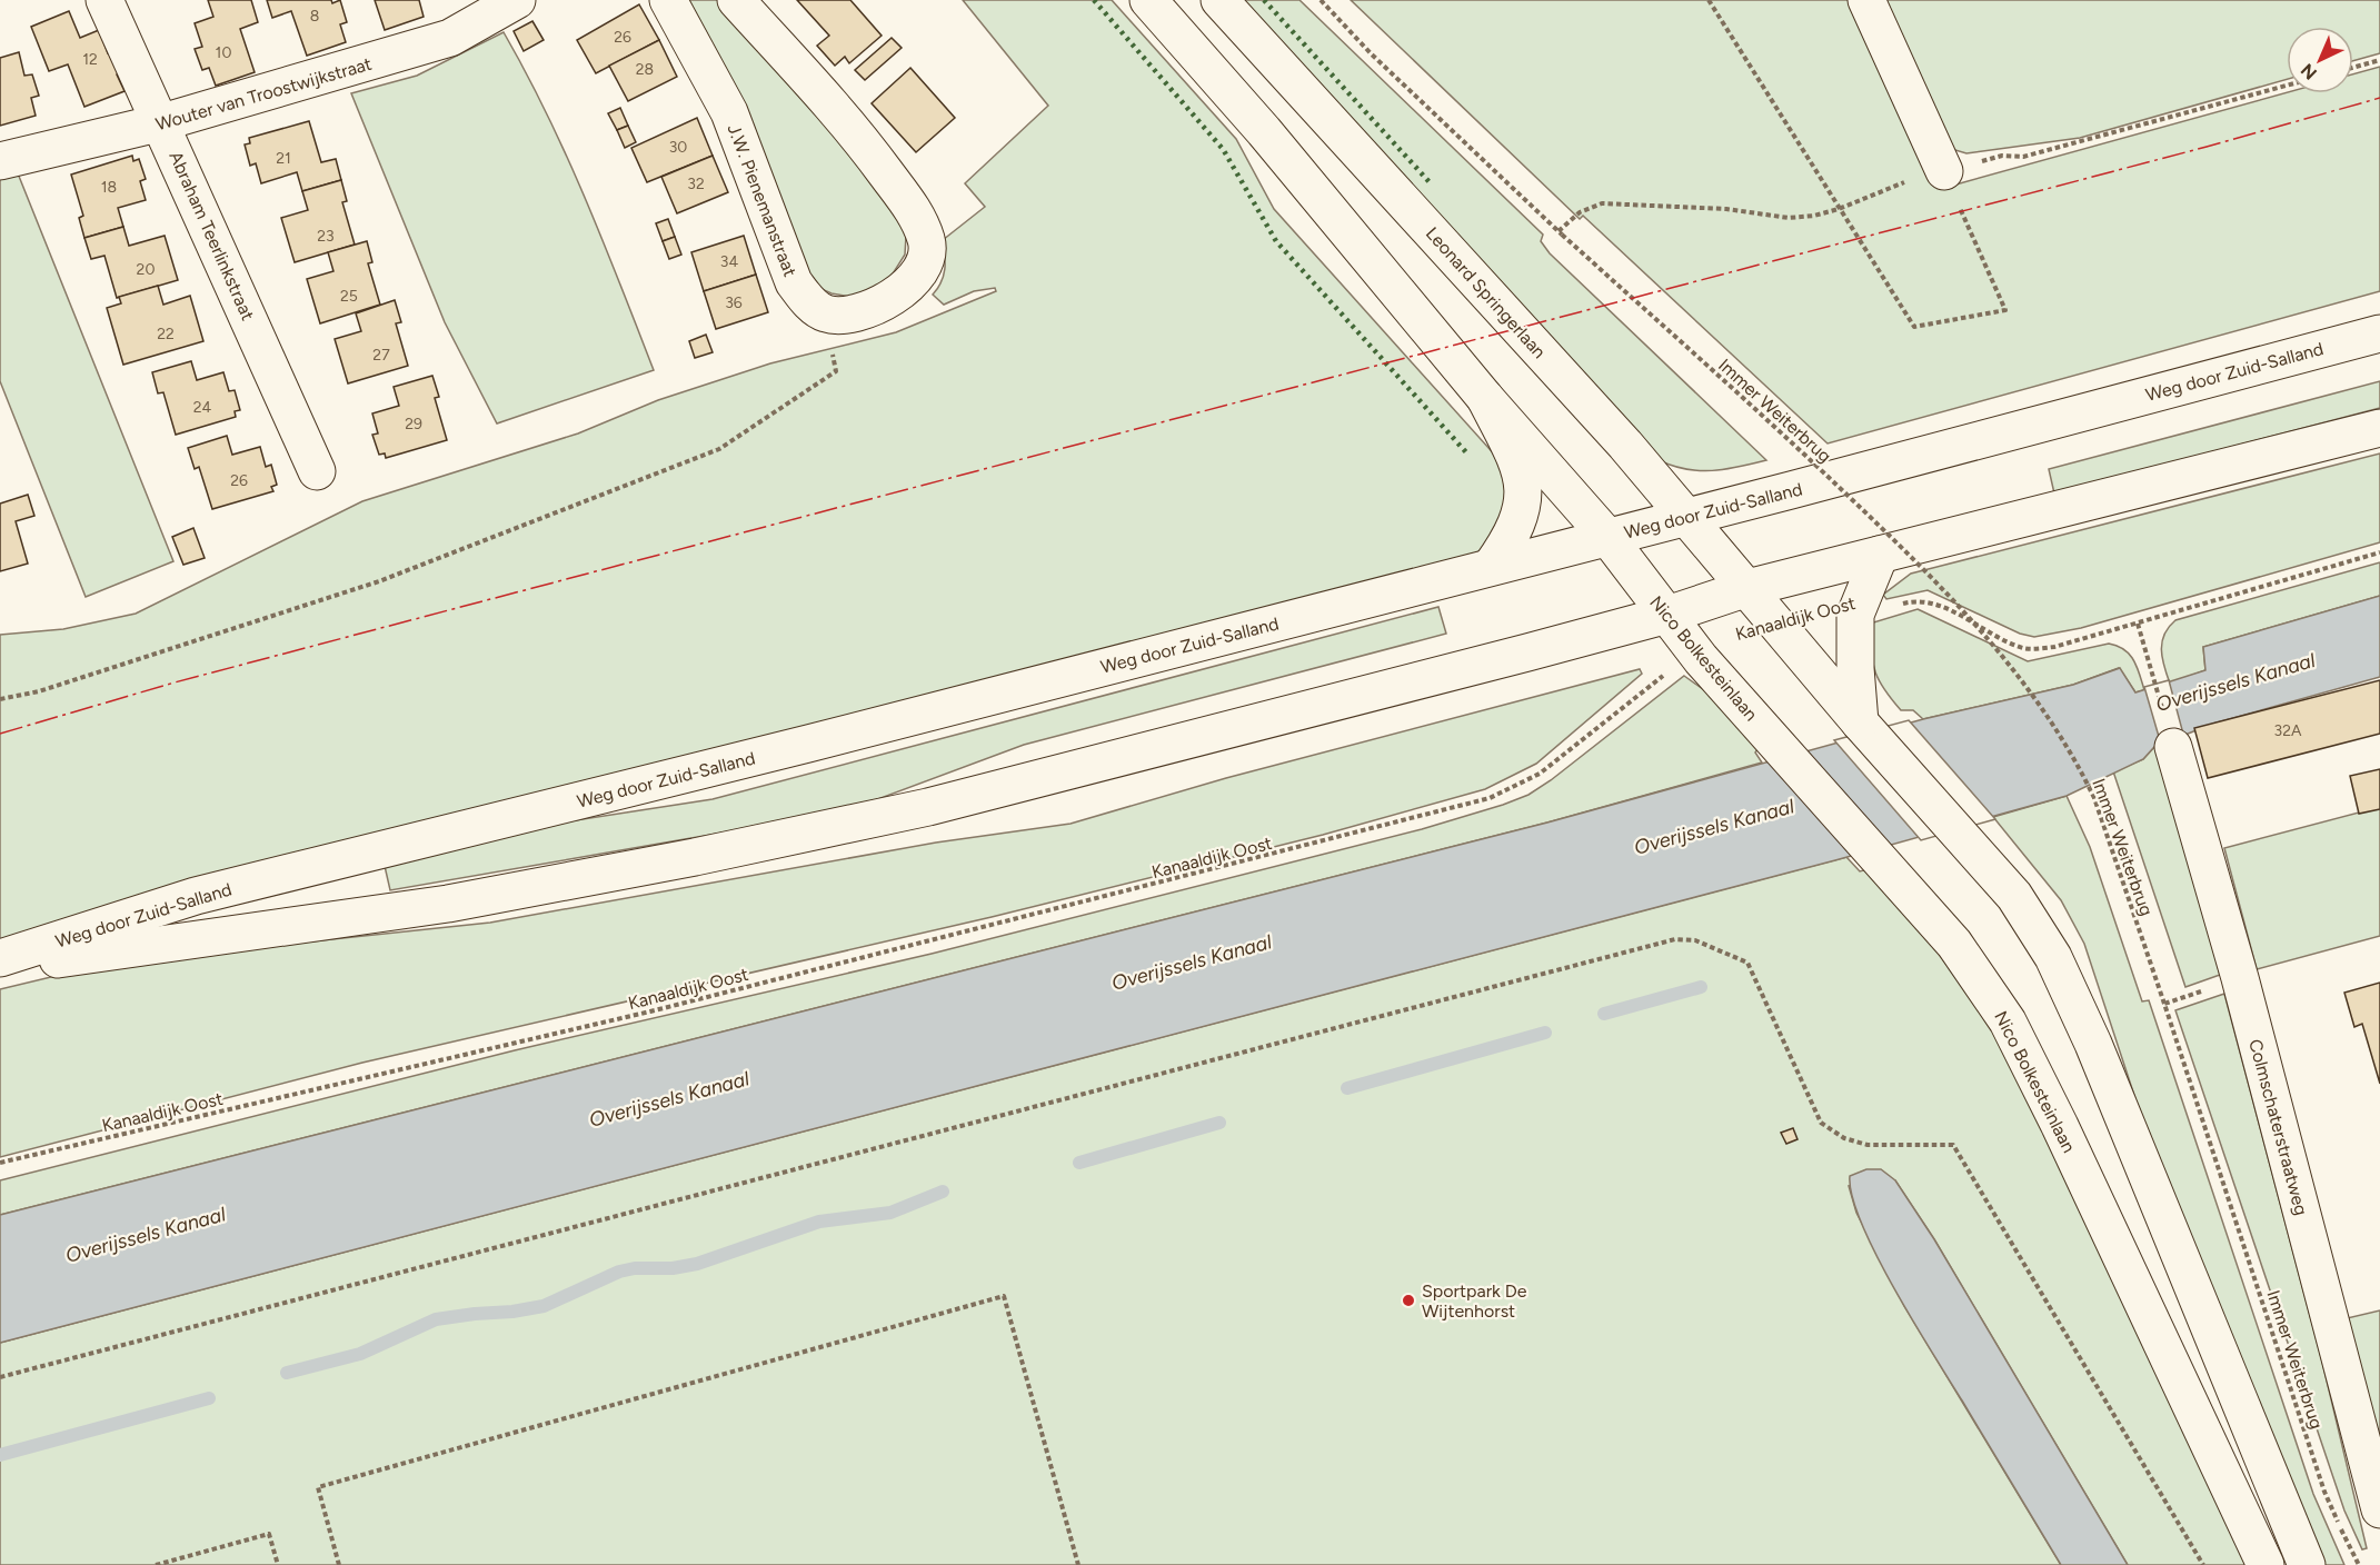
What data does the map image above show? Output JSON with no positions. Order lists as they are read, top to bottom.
{
  "streets": {
    "street": [
      "Wouter van Troostwijkstraat",
      "J.W. Pienemanstraat",
      "Abraham Teerlinkstraat",
      "Leonard Springerlaan",
      "Weg door Zuid-Salland",
      "Nico Bolkesteinlaan",
      "Colmschaterstraatweg"
    ],
    "path": ["Immer Weiterbrug", "Kanaaldijk Oost"]
  },
  "crossings": [
    ["Wouter van Troostwijkstraat", "Abraham Teerlinkstraat"],
    ["Leonard Springerlaan", "Weg door Zuid-Salland"],
    ["Weg door Zuid-Salland", "Nico Bolkesteinlaan"],
    ["Kanaaldijk Oost", "Nico Bolkesteinlaan"]
  ],
  "water": ["Overijssels Kanaal"],
  "places": ["Sportpark De Wijtenhorst"],
  "house_numbers": [
    "8",
    "26",
    "10",
    "12",
    "28",
    "30",
    "21",
    "32",
    "18",
    "23",
    "34",
    "20",
    "25",
    "36",
    "22",
    "27",
    "24",
    "29",
    "26",
    "32A"
  ],
  "north": "bottom left"
}
